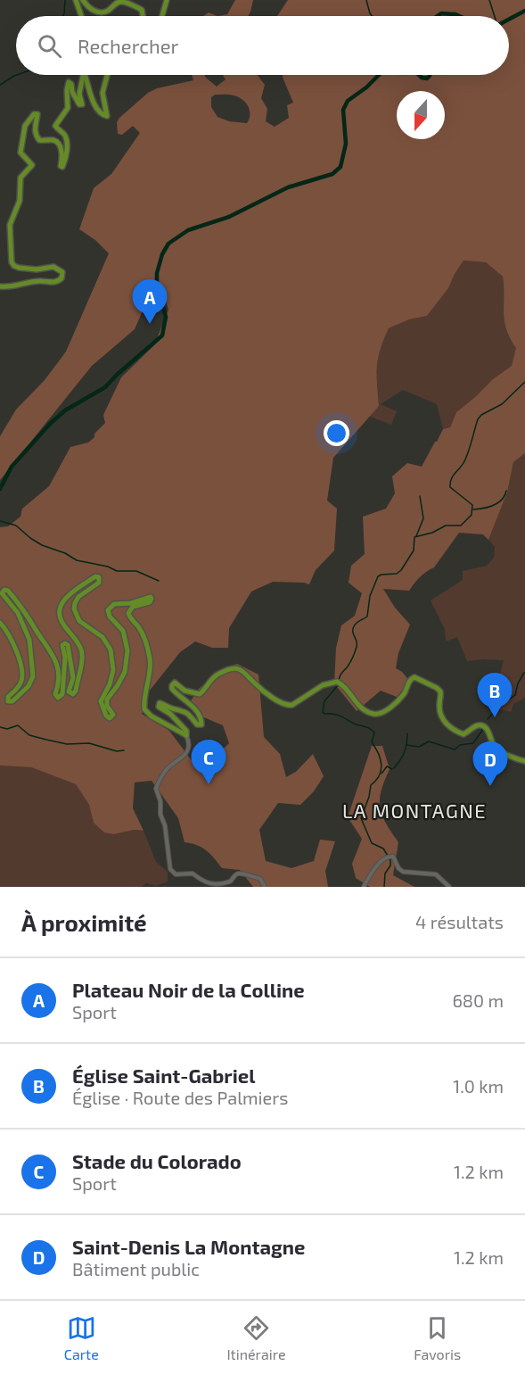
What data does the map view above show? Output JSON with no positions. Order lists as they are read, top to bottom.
{
  "districts": ["LA MONTAGNE"],
  "north": "bottom",
  "page": {
    "search": "Rechercher",
    "pins": [
      "A",
      "B",
      "C",
      "D"
    ],
    "heading": ["À proximité", "4 résultats"],
    "list": [
      {
        "mark": "A",
        "name": "Plateau Noir de la Colline",
        "note": "Sport",
        "value": "680 m"
      },
      {
        "mark": "B",
        "name": "Église Saint-Gabriel",
        "note": "Église · Route des Palmiers",
        "value": "1.0 km"
      },
      {
        "mark": "C",
        "name": "Stade du Colorado",
        "note": "Sport",
        "value": "1.2 km"
      },
      {
        "mark": "D",
        "name": "Saint-Denis La Montagne",
        "note": "Bâtiment public",
        "value": "1.2 km"
      }
    ],
    "nav": ["Carte", "Itinéraire", "Favoris"]
  }
}
